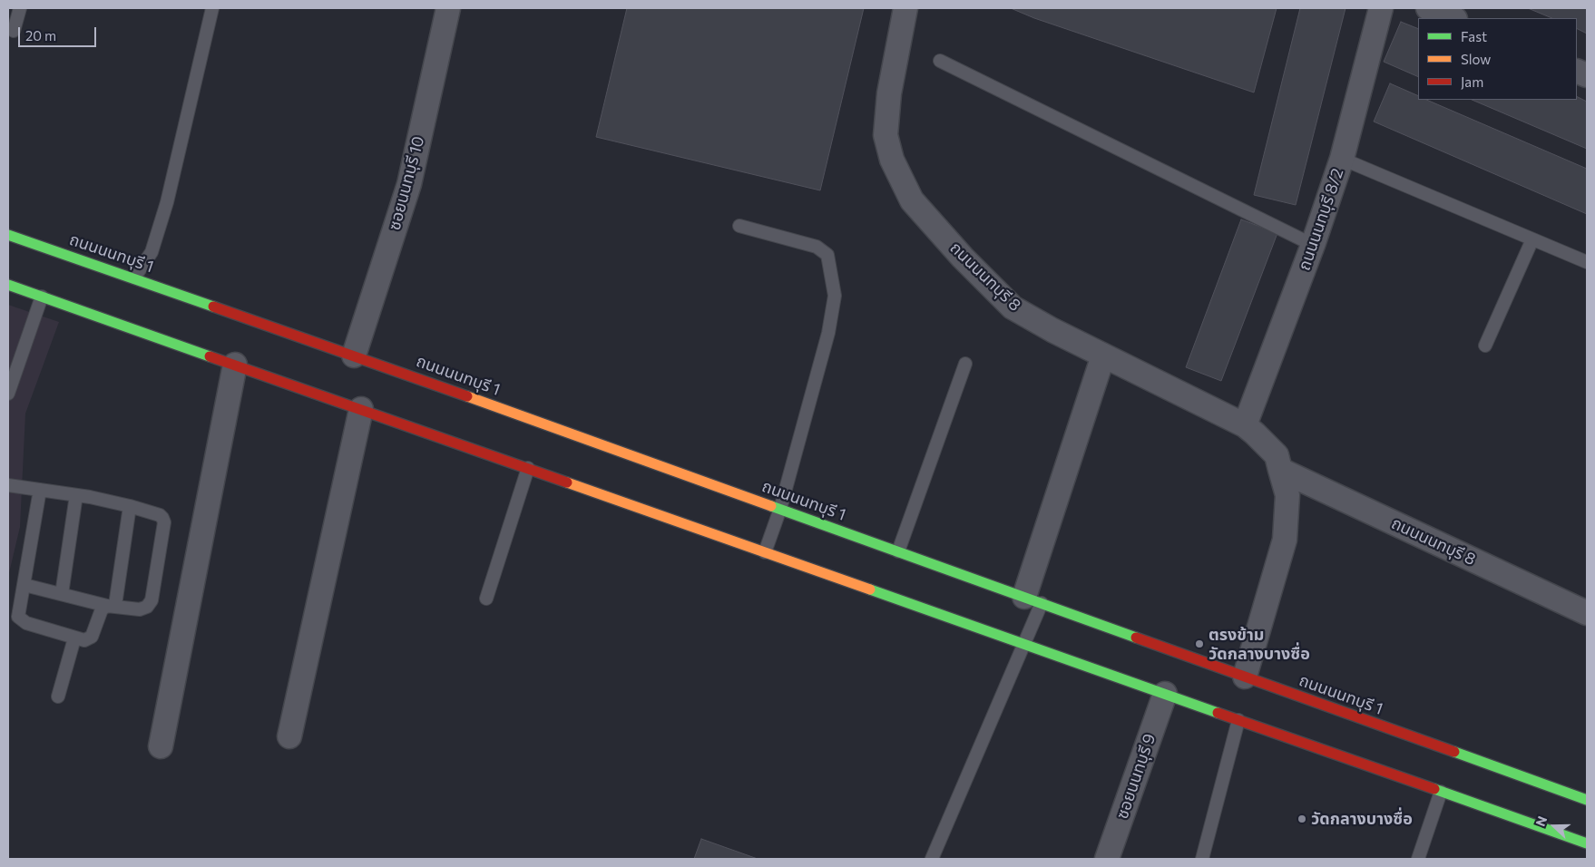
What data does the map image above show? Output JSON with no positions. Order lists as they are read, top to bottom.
{
  "streets": {
    "main road": ["ถนนนนทบุรี 1"],
    "street": [
      "ซอยนนทบุรี 10",
      "ถนนนนทบุรี 8/2",
      "ถนนนนทบุรี 8",
      "ซอยนนทบุรี 9"
    ]
  },
  "crossings": [
    ["ซอยนนทบุรี 10", "ถนนนนทบุรี 1"],
    ["ถนนนนทบุรี 8/2", "ถนนนนทบุรี 8"],
    ["ถนนนนทบุรี 1", "ถนนนนทบุรี 8"]
  ],
  "places": ["ตรงข้าม วัดกลางบางซื่อ", "วัดกลางบางซื่อ"],
  "legend": ["Fast", "Slow", "Jam"],
  "scale_bar": "20 m",
  "north": "left"
}
